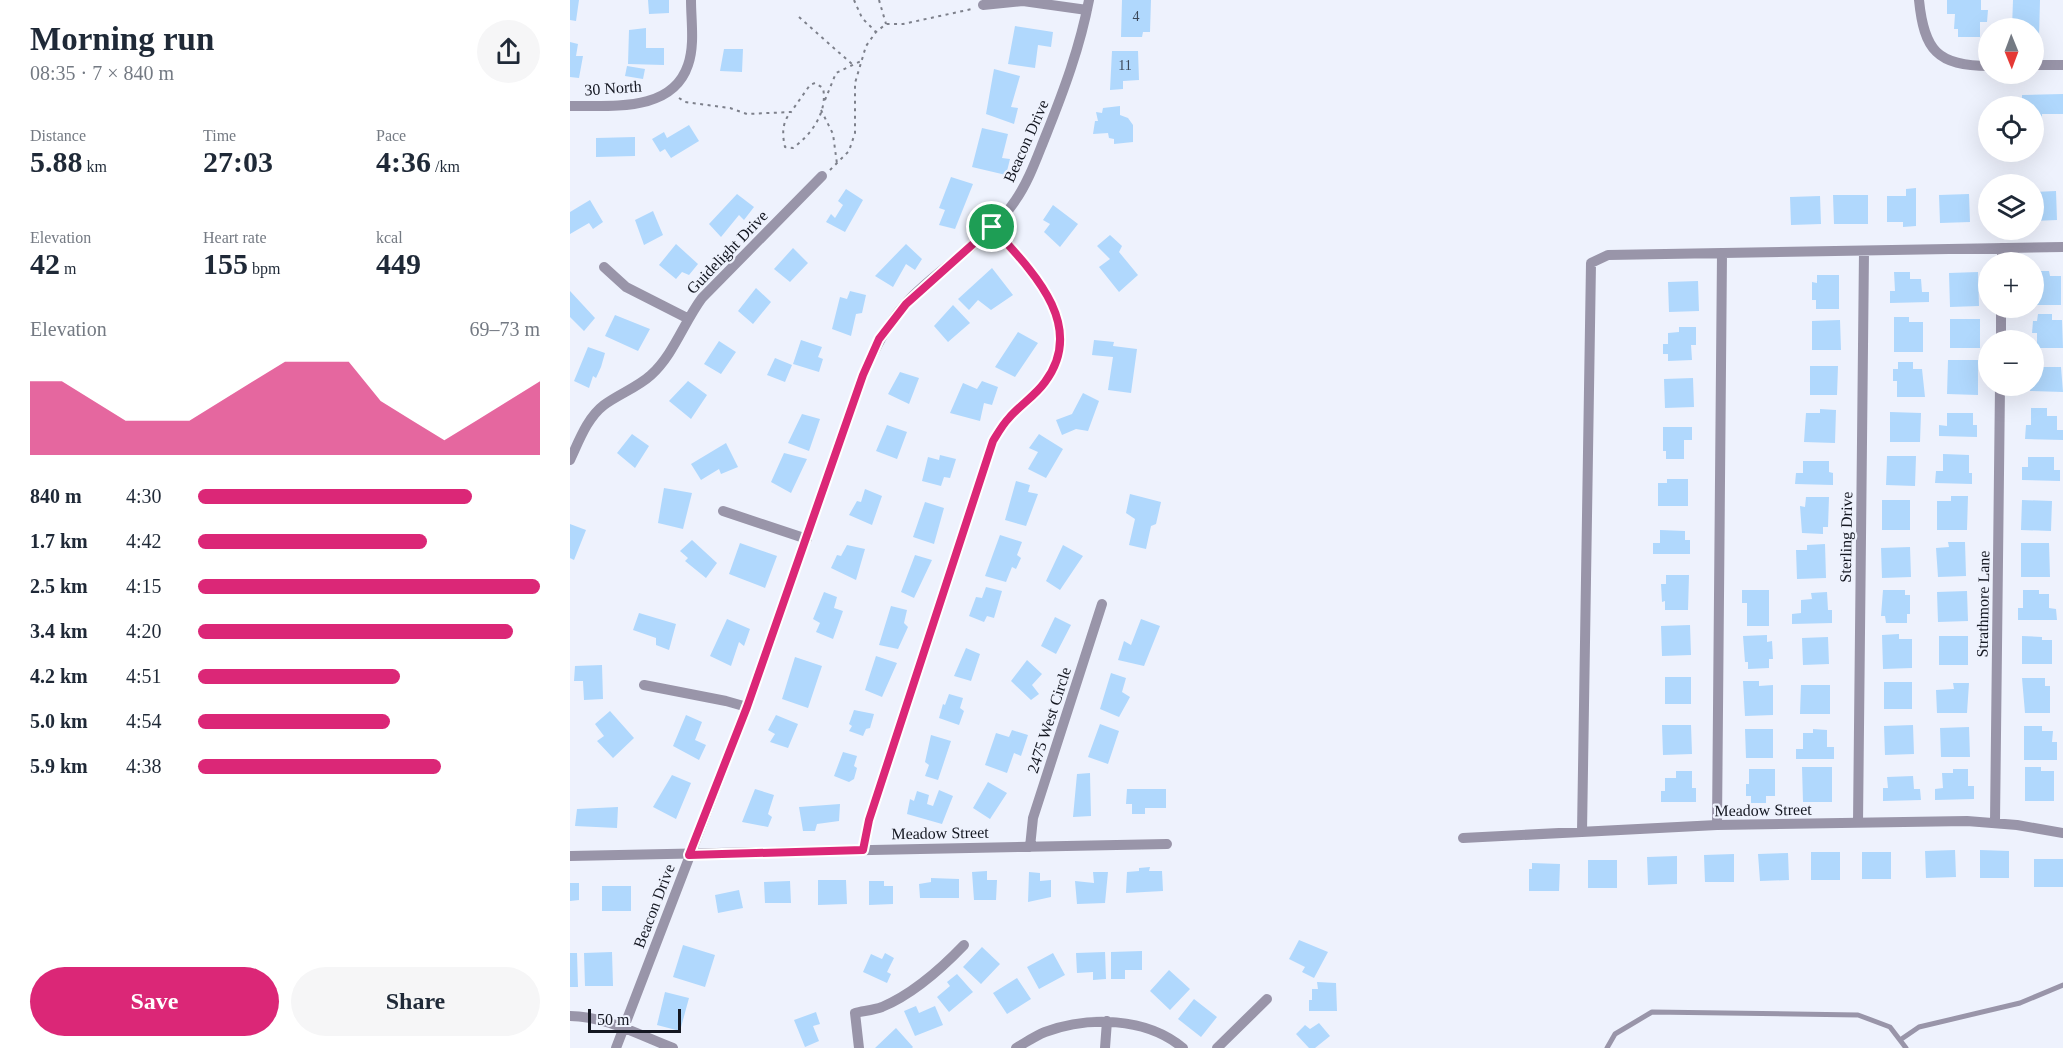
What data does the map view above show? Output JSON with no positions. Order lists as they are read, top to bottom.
{
  "streets": {
    "street": [
      "30 North",
      "Beacon Drive",
      "Guidelight Drive",
      "Sterling Drive",
      "Strathmore Lane",
      "2475 West Circle",
      "Meadow Street"
    ]
  },
  "crossings": [
    ["Beacon Drive", "Meadow Street"],
    ["Sterling Drive", "Meadow Street"],
    ["Strathmore Lane", "Meadow Street"],
    ["2475 West Circle", "Meadow Street"]
  ],
  "house_numbers": ["4", "11"],
  "scale_bar": "50 m",
  "north": "bottom",
  "page": {
    "heading": ["Morning run", "08:35 · 7 × 840 m"],
    "map_buttons": ["+", "−"],
    "stats": [
      ["Distance", "5.88 km"],
      ["Time", "27:03"],
      ["Pace", "4:36 /km"],
      ["Elevation", "42 m"],
      ["Heart rate", "155 bpm"],
      ["kcal", "449"]
    ],
    "chart": ["Elevation", "69–73 m"],
    "list": [
      {
        "name": "840 m",
        "note": "4:30"
      },
      {
        "name": "1.7 km",
        "note": "4:42"
      },
      {
        "name": "2.5 km",
        "note": "4:15"
      },
      {
        "name": "3.4 km",
        "note": "4:20"
      },
      {
        "name": "4.2 km",
        "note": "4:51"
      },
      {
        "name": "5.0 km",
        "note": "4:54"
      },
      {
        "name": "5.9 km",
        "note": "4:38"
      }
    ],
    "buttons": ["Save", "Share"],
    "scale": "50 m"
  }
}
